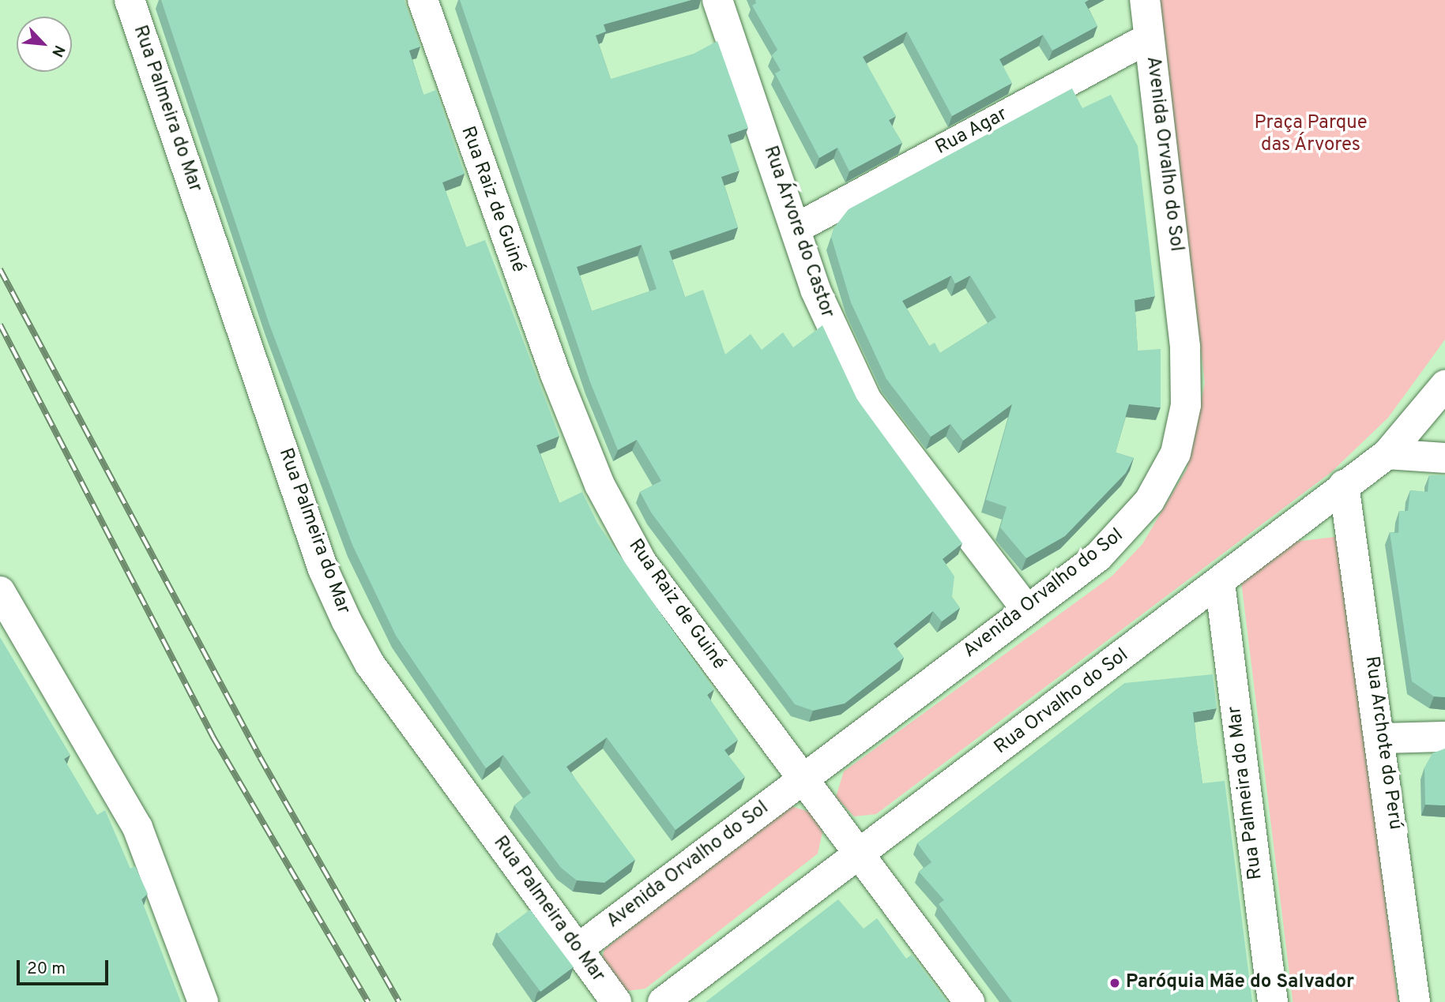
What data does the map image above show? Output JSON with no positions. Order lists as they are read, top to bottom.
{
  "streets": {
    "street": [
      "Rua Palmeira do Mar",
      "Rua Agar",
      "Avenida Orvalho do Sol",
      "Rua Raiz de Guiné",
      "Rua Árvore do Castor",
      "Rua Orvalho do Sol",
      "Rua Archote do Perú"
    ]
  },
  "crossings": [
    ["Rua Palmeira do Mar", "Avenida Orvalho do Sol"],
    ["Rua Palmeira do Mar", "Rua Orvalho do Sol"],
    ["Rua Agar", "Avenida Orvalho do Sol"],
    ["Rua Agar", "Rua Árvore do Castor"],
    ["Avenida Orvalho do Sol", "Rua Raiz de Guiné"],
    ["Avenida Orvalho do Sol", "Rua Árvore do Castor"],
    ["Rua Raiz de Guiné", "Rua Orvalho do Sol"],
    ["Rua Orvalho do Sol", "Rua Archote do Perú"]
  ],
  "parks": ["Praça Parque das Árvores"],
  "places": ["Paróquia Mãe do Salvador"],
  "scale_bar": "20 m",
  "north": "bottom right"
}
